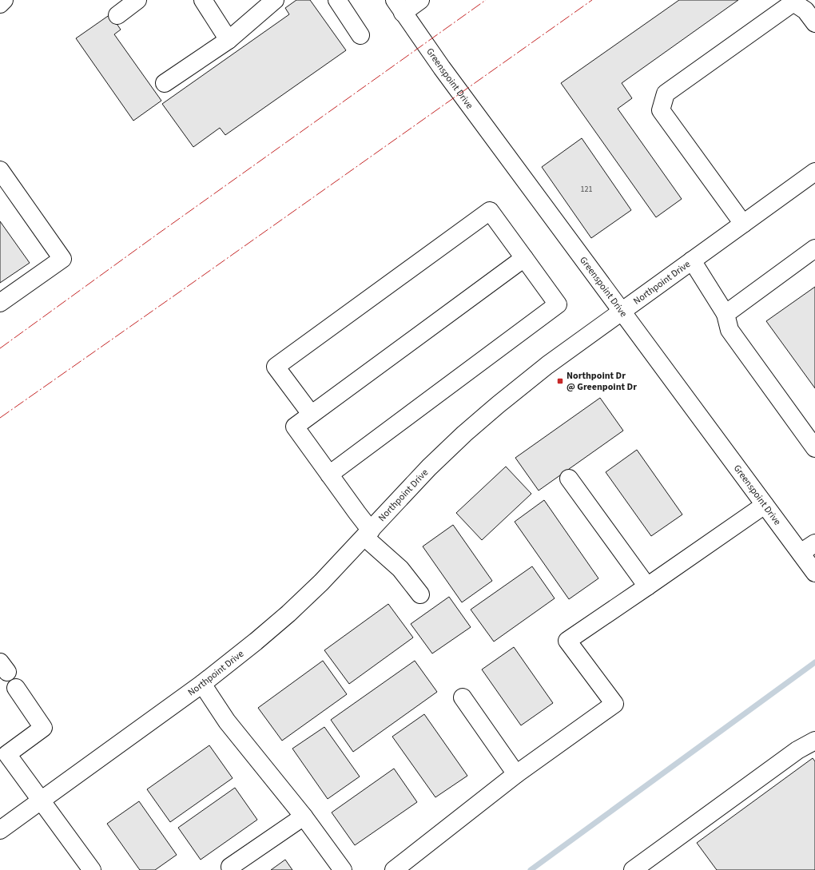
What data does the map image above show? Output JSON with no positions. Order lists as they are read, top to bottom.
{
  "streets": {
    "street": ["Greenspoint Drive", "Northpoint Drive"]
  },
  "crossings": [
    ["Greenspoint Drive", "Northpoint Drive"]
  ],
  "places": {
    "transit": ["Northpoint Dr @ Greenpoint Dr"]
  },
  "house_numbers": ["121"]
}
